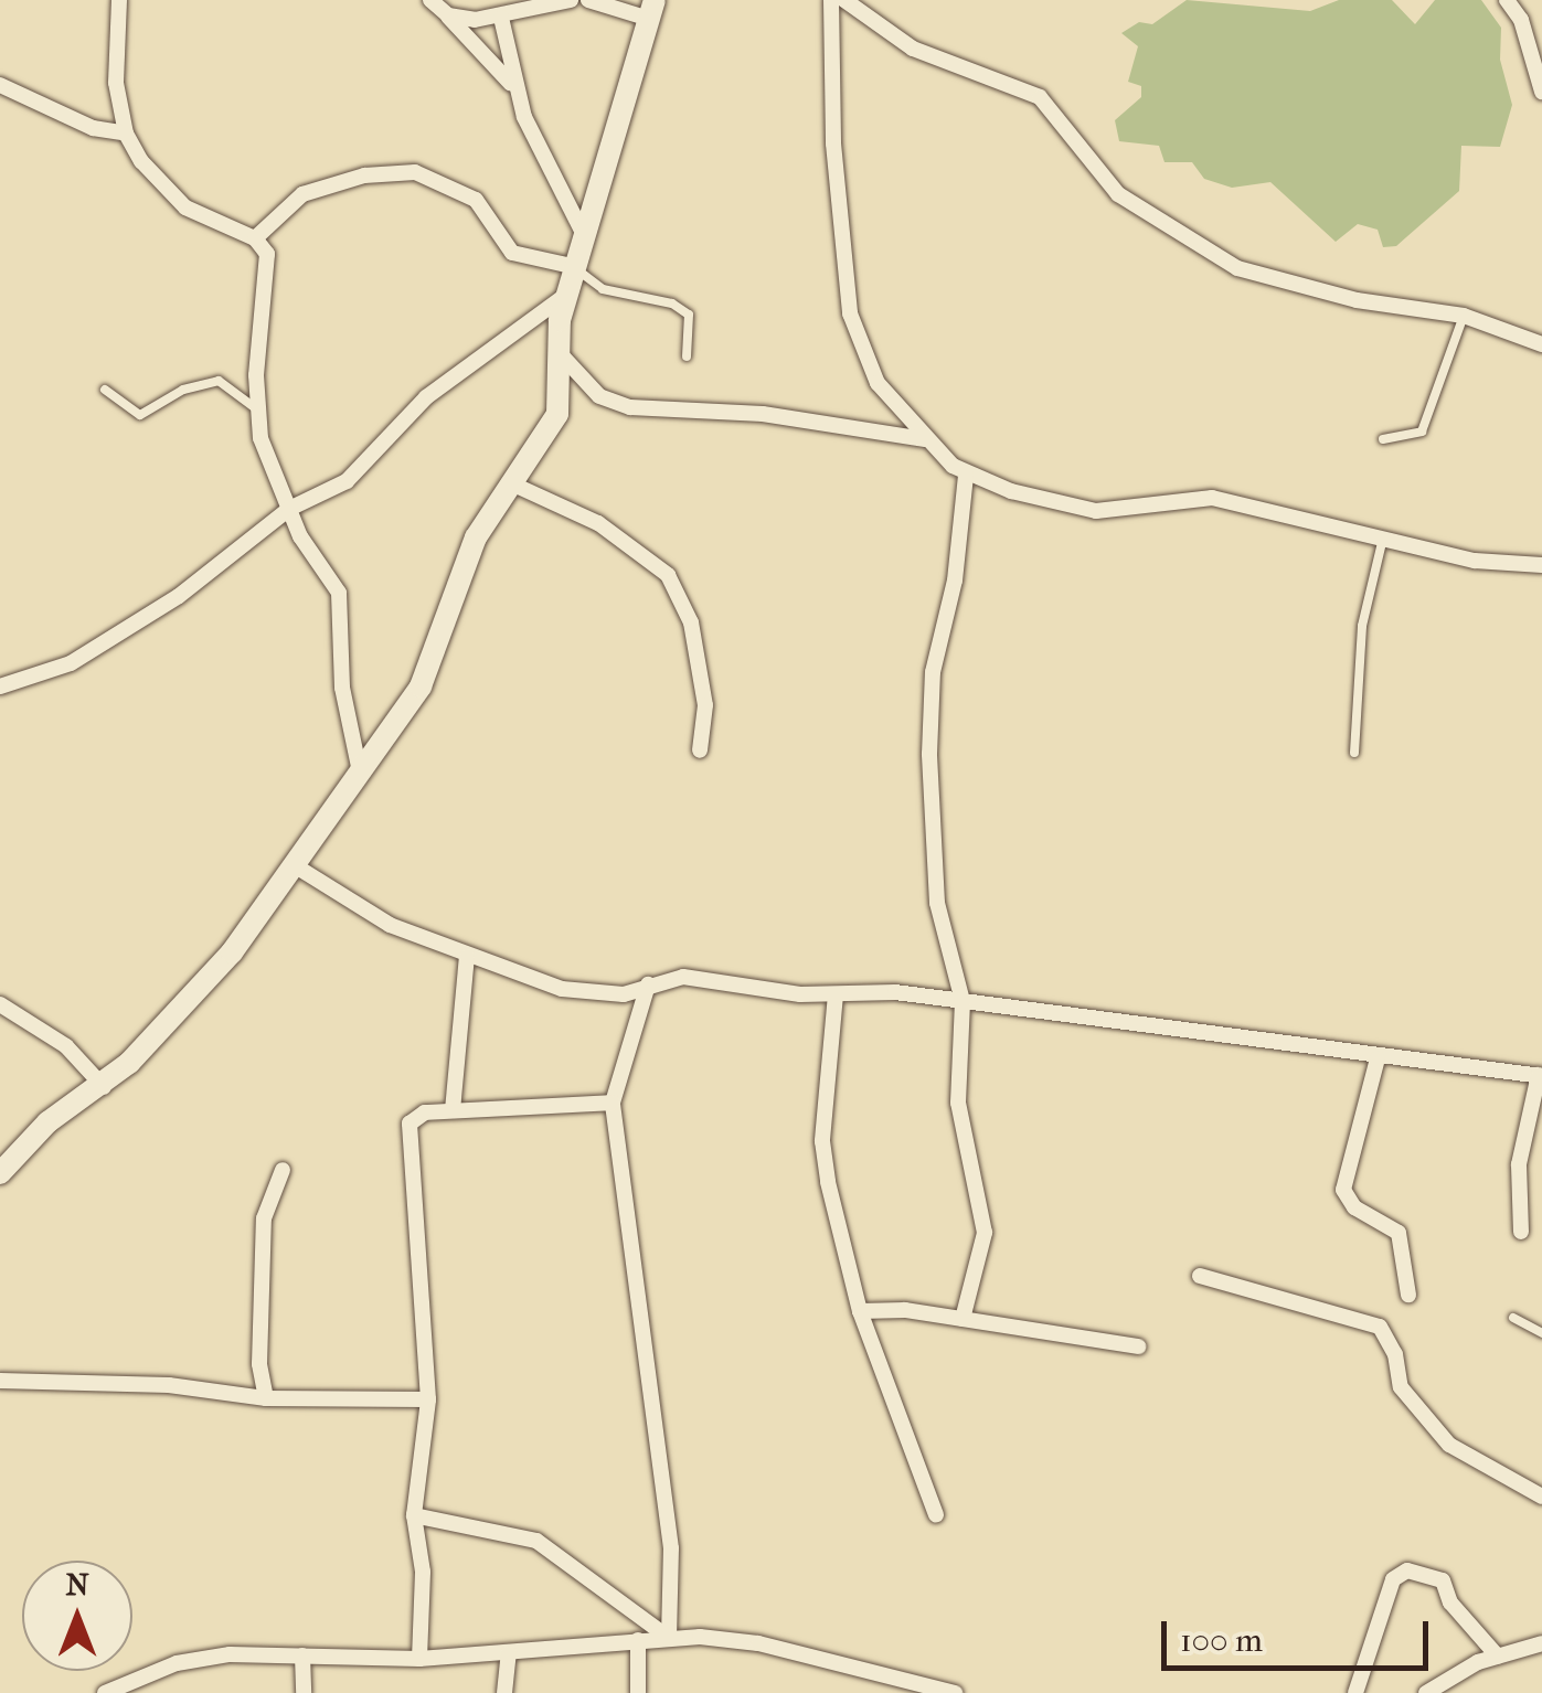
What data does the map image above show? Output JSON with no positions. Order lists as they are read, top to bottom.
{
  "scale_bar": "100 m",
  "north": "top"
}
